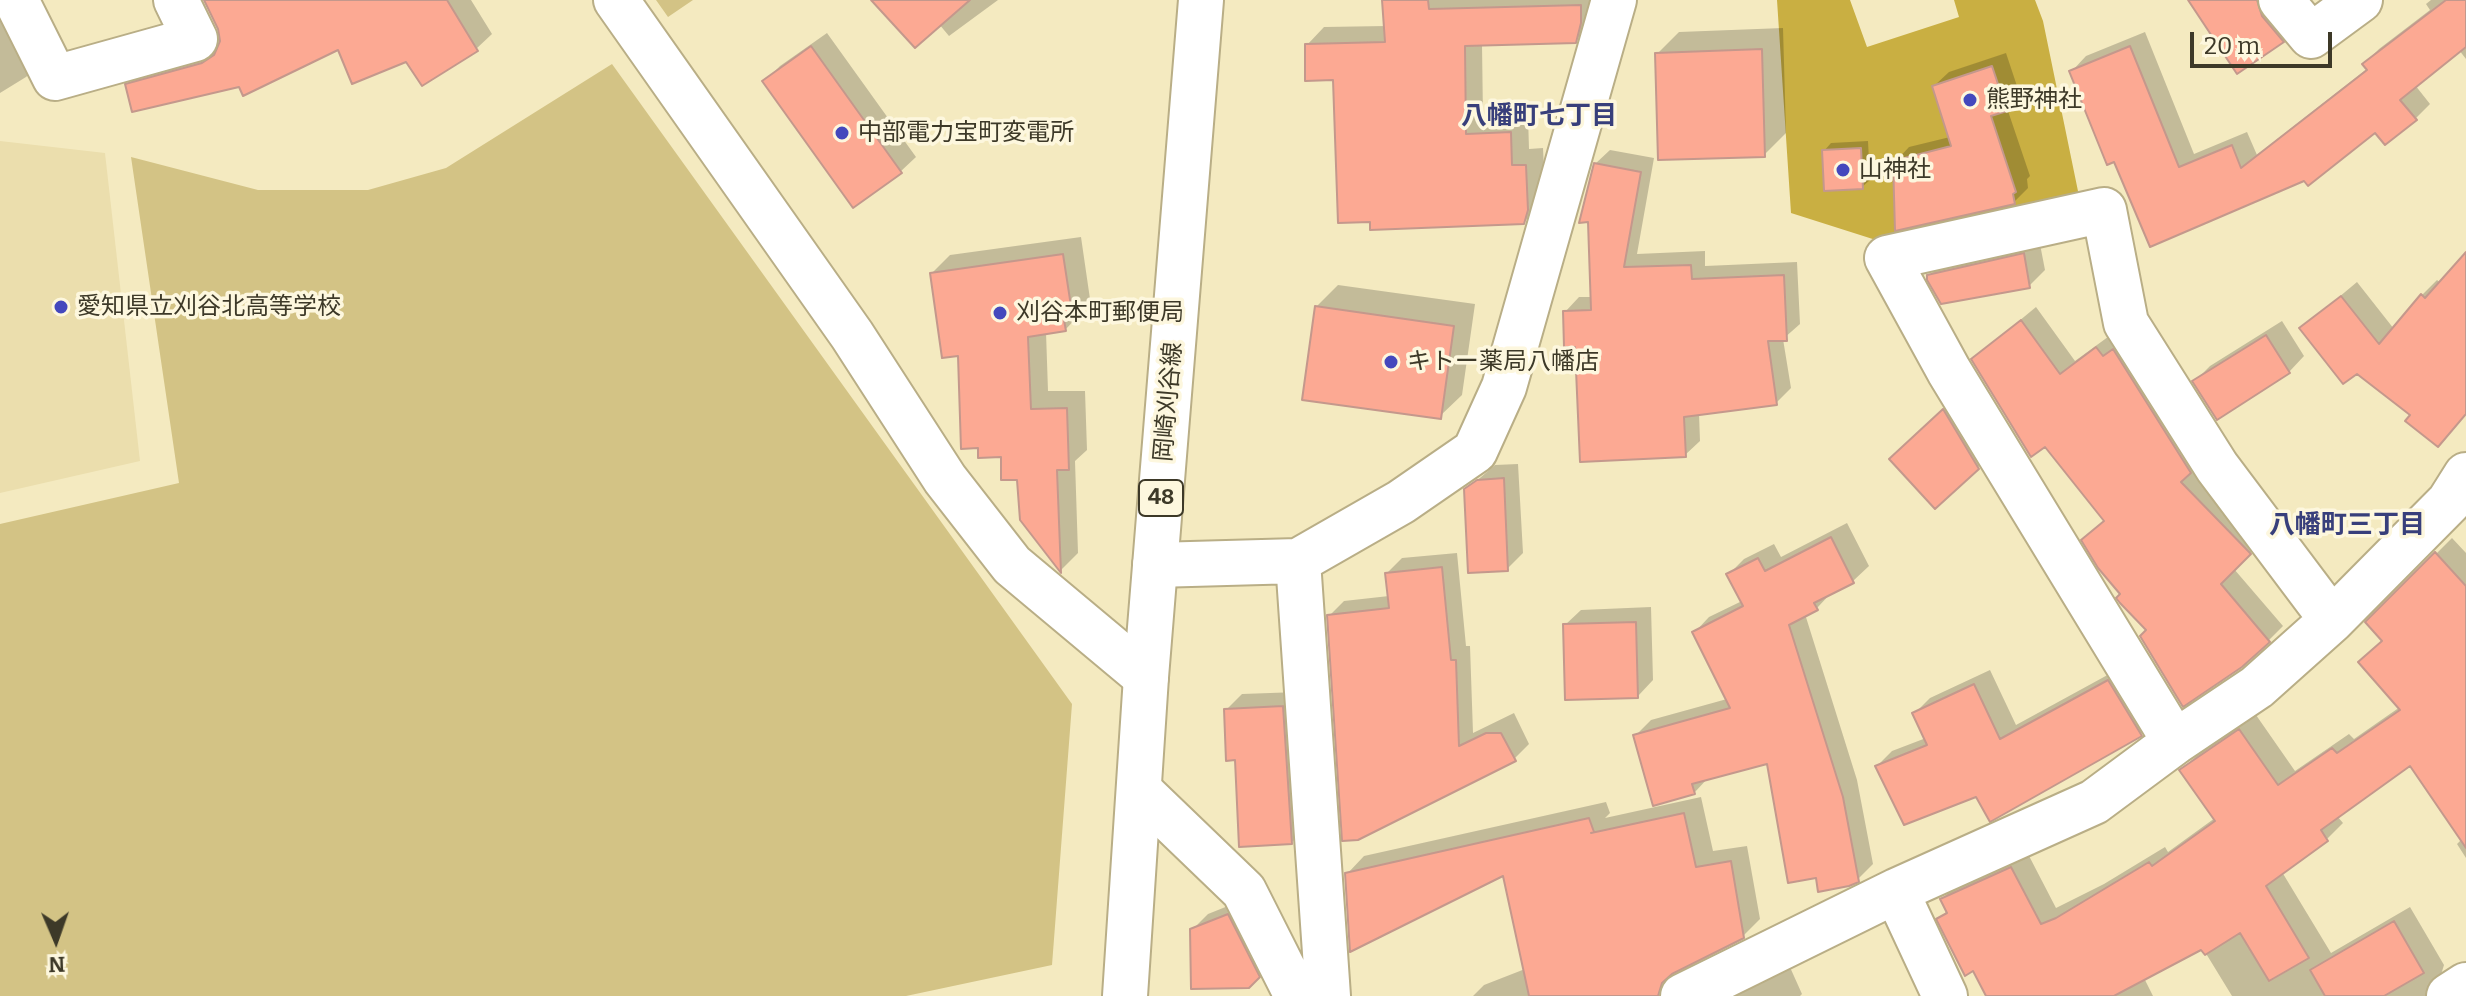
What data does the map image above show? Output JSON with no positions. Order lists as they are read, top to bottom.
{
  "streets": {
    "street": ["岡崎刈谷線", "48"]
  },
  "districts": ["八幡町七丁目", "八幡町三丁目"],
  "places": [
    "熊野神社",
    "中部電力宝町変電所",
    "山神社",
    "愛知県立刈谷北高等学校",
    "刈谷本町郵便局",
    "キトー薬局八幡店"
  ],
  "scale_bar": "20 m",
  "north": "bottom"
}
